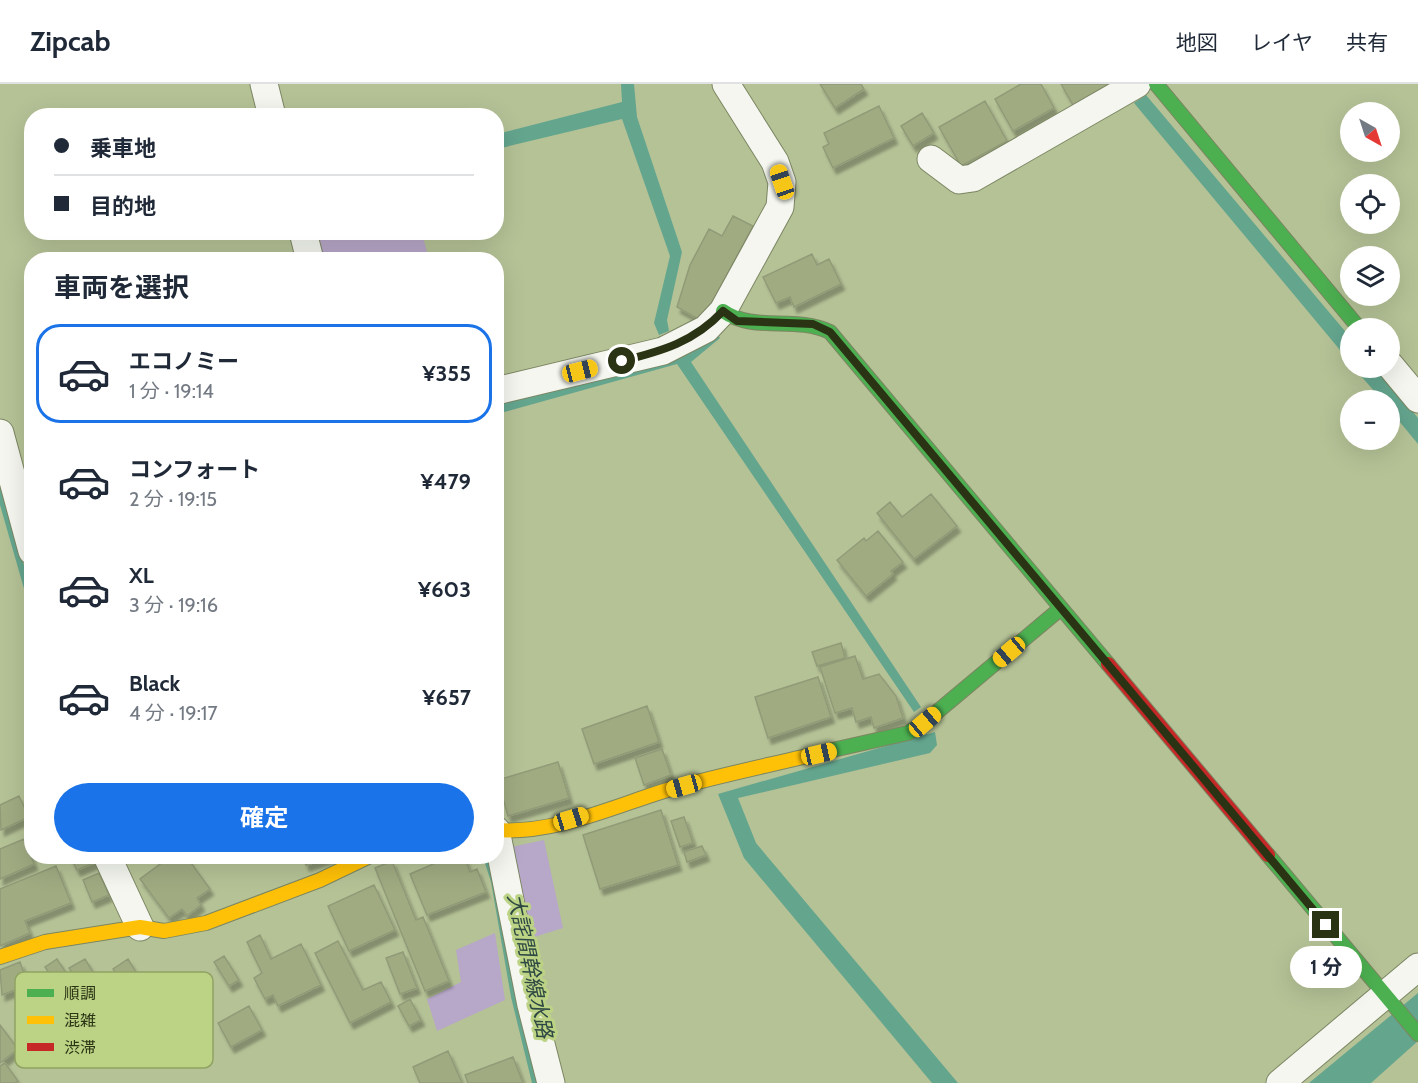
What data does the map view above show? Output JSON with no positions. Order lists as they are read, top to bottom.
{
  "water": ["大詫間幹線水路"],
  "legend": ["順調", "混雑", "渋滞"],
  "north": "bottom right",
  "page": {
    "header": "Zipcab",
    "nav": ["地図", "レイヤ", "共有"],
    "map_buttons": ["+", "−"],
    "banner": ["乗車地", "目的地"],
    "heading": "車両を選択",
    "list": [
      {
        "name": "エコノミー",
        "note": "1 分 · 19:14",
        "value": "¥355"
      },
      {
        "name": "コンフォート",
        "note": "2 分 · 19:15",
        "value": "¥479"
      },
      {
        "name": "XL",
        "note": "3 分 · 19:16",
        "value": "¥603"
      },
      {
        "name": "Black",
        "note": "4 分 · 19:17",
        "value": "¥657"
      }
    ],
    "buttons": "確定",
    "bubble": "1 分"
  }
}
